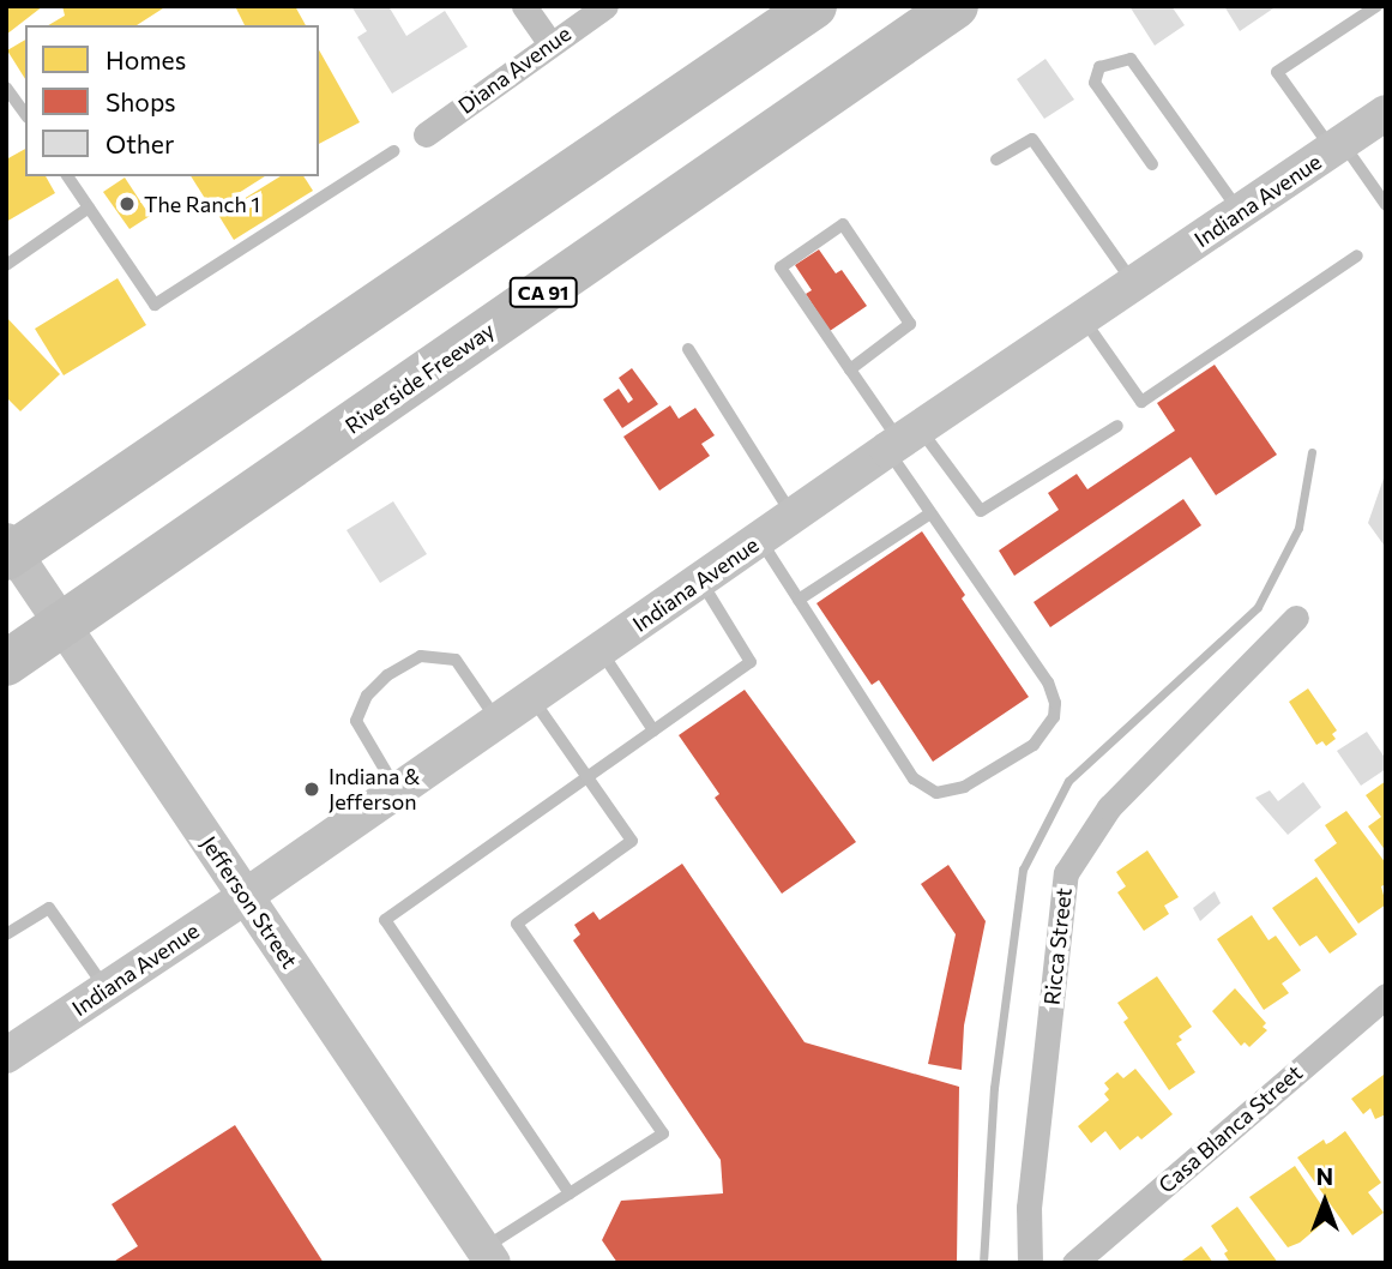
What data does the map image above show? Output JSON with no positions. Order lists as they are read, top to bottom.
{
  "streets": {
    "highway": ["CA 91", "Riverside Freeway"],
    "main road": ["Indiana Avenue", "Jefferson Street"],
    "street": ["Diana Avenue", "Ricca Street", "Casa Blanca Street"]
  },
  "crossings": [
    ["Indiana Avenue", "Jefferson Street"]
  ],
  "places": ["The Ranch 1", "Indiana & Jefferson"],
  "legend": ["Homes", "Shops", "Other"],
  "north": "top"
}
